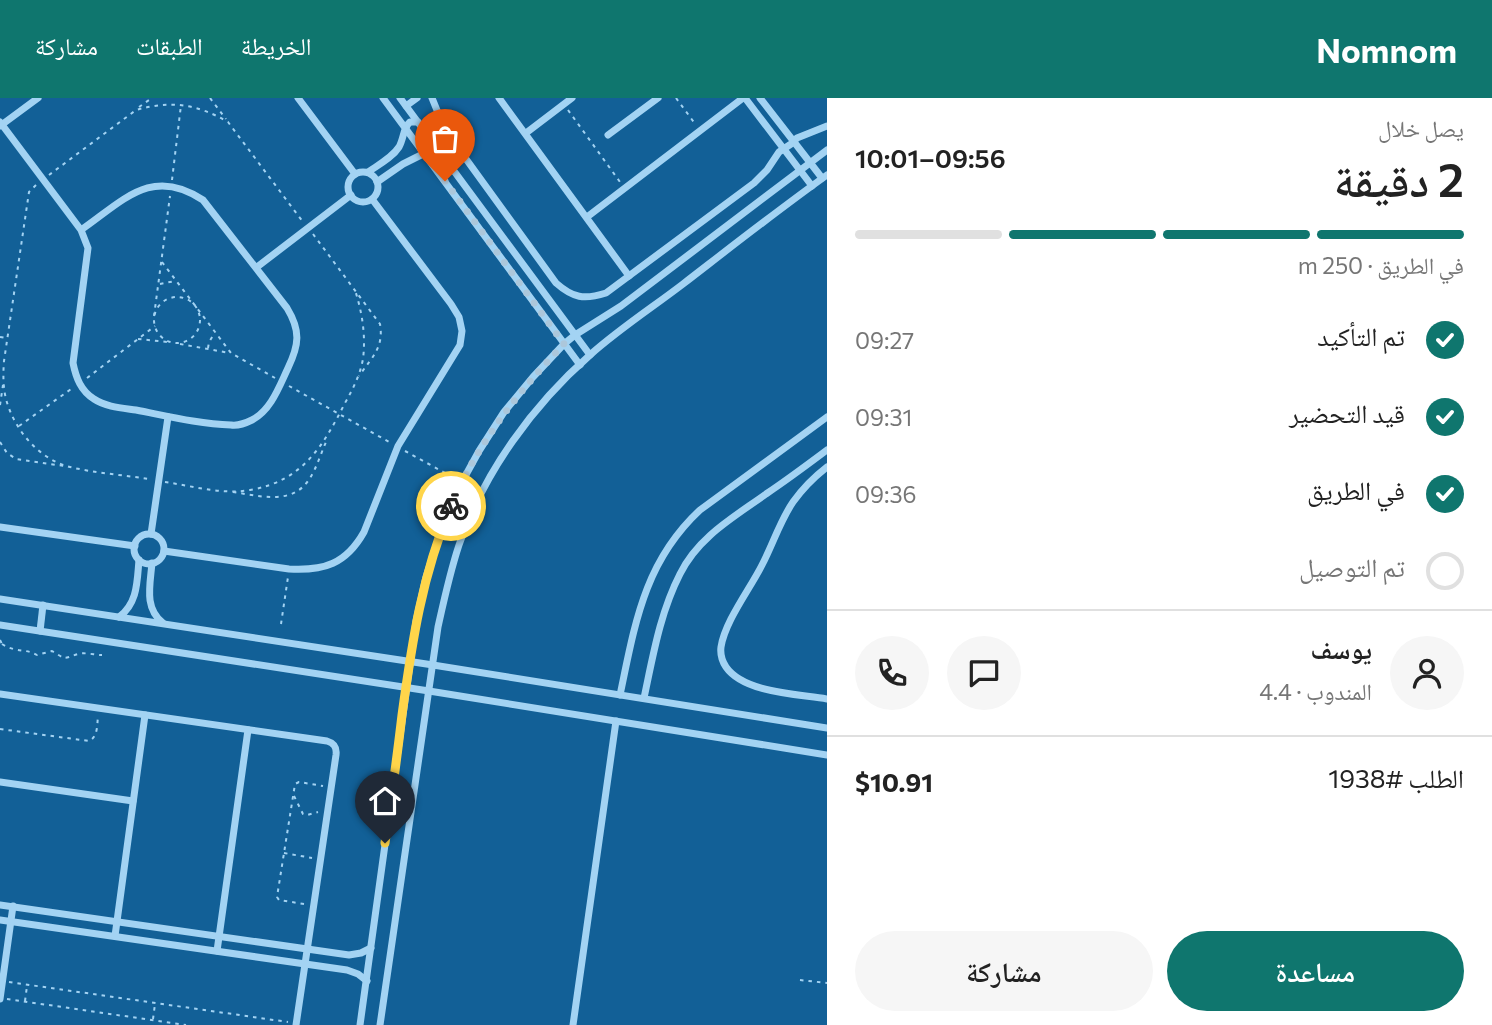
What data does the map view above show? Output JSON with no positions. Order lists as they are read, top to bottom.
{
  "page": {
    "header": "Nomnom",
    "nav": ["الخريطة", "الطبقات", "مشاركة"],
    "heading": ["2 دقيقة", "يصل خلال", "09:56–10:01"],
    "panel": [
      "يوسف",
      "المندوب · 4.4",
      "الطلب #1938",
      "$10.91"
    ],
    "bar": "في الطريق · 250 m",
    "list": [
      ["تم التأكيد", "09:27"],
      ["قيد التحضير", "09:31"],
      ["في الطريق", "09:36"],
      "تم التوصيل"
    ],
    "buttons": ["مساعدة", "مشاركة"]
  }
}
